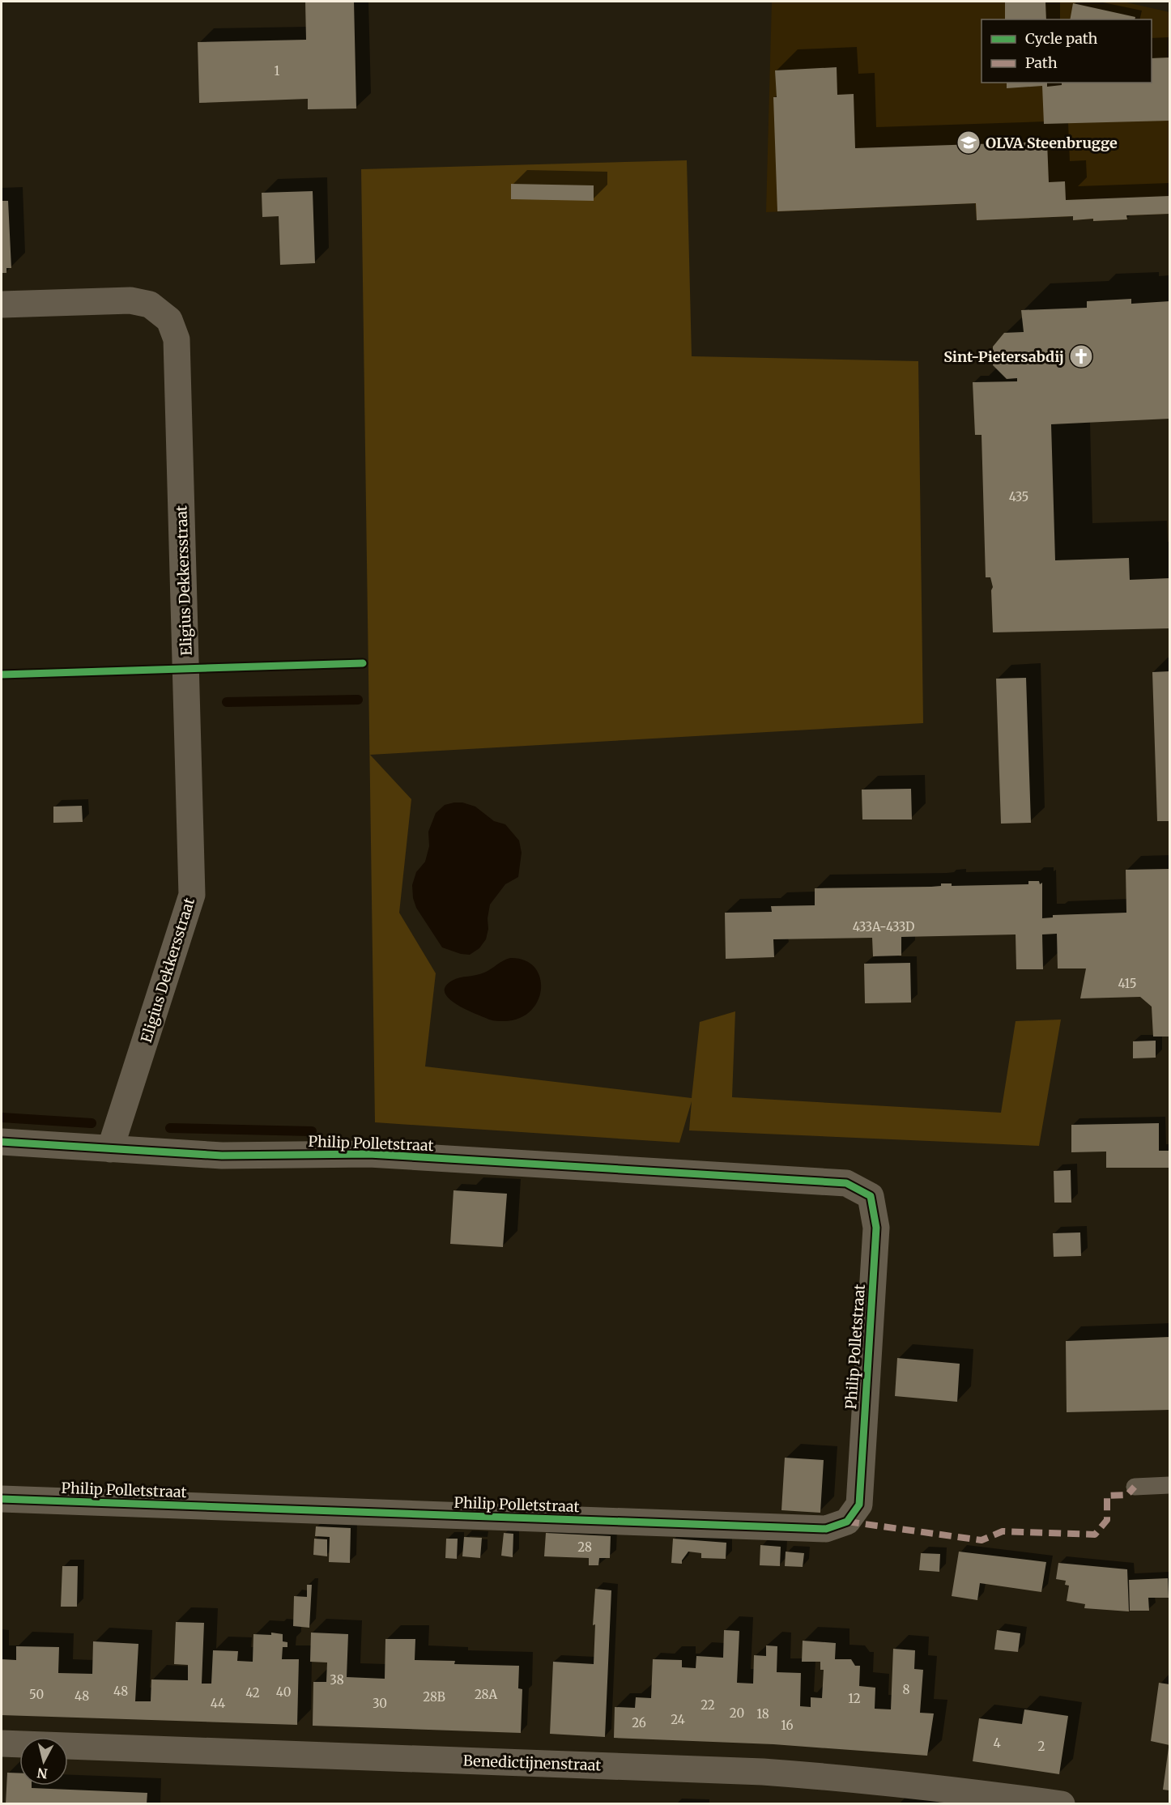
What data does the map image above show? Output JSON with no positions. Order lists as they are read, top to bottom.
{
  "streets": {
    "street": ["Eligius Dekkersstraat", "Philip Polletstraat", "Benedictijnenstraat"]
  },
  "crossings": [
    ["Eligius Dekkersstraat", "Philip Polletstraat"]
  ],
  "places": {
    "school or university": ["OLVA Steenbrugge"],
    "church": ["Sint-Pietersabdij"]
  },
  "house_numbers": [
    "1",
    "435",
    "433A-433D",
    "415",
    "28",
    "38",
    "8",
    "48",
    "40",
    "42",
    "50",
    "28A",
    "48",
    "28B",
    "12",
    "44",
    "30",
    "22",
    "20",
    "18",
    "24",
    "26",
    "16",
    "4",
    "2"
  ],
  "legend": ["Cycle path", "Path"],
  "north": "bottom"
}
